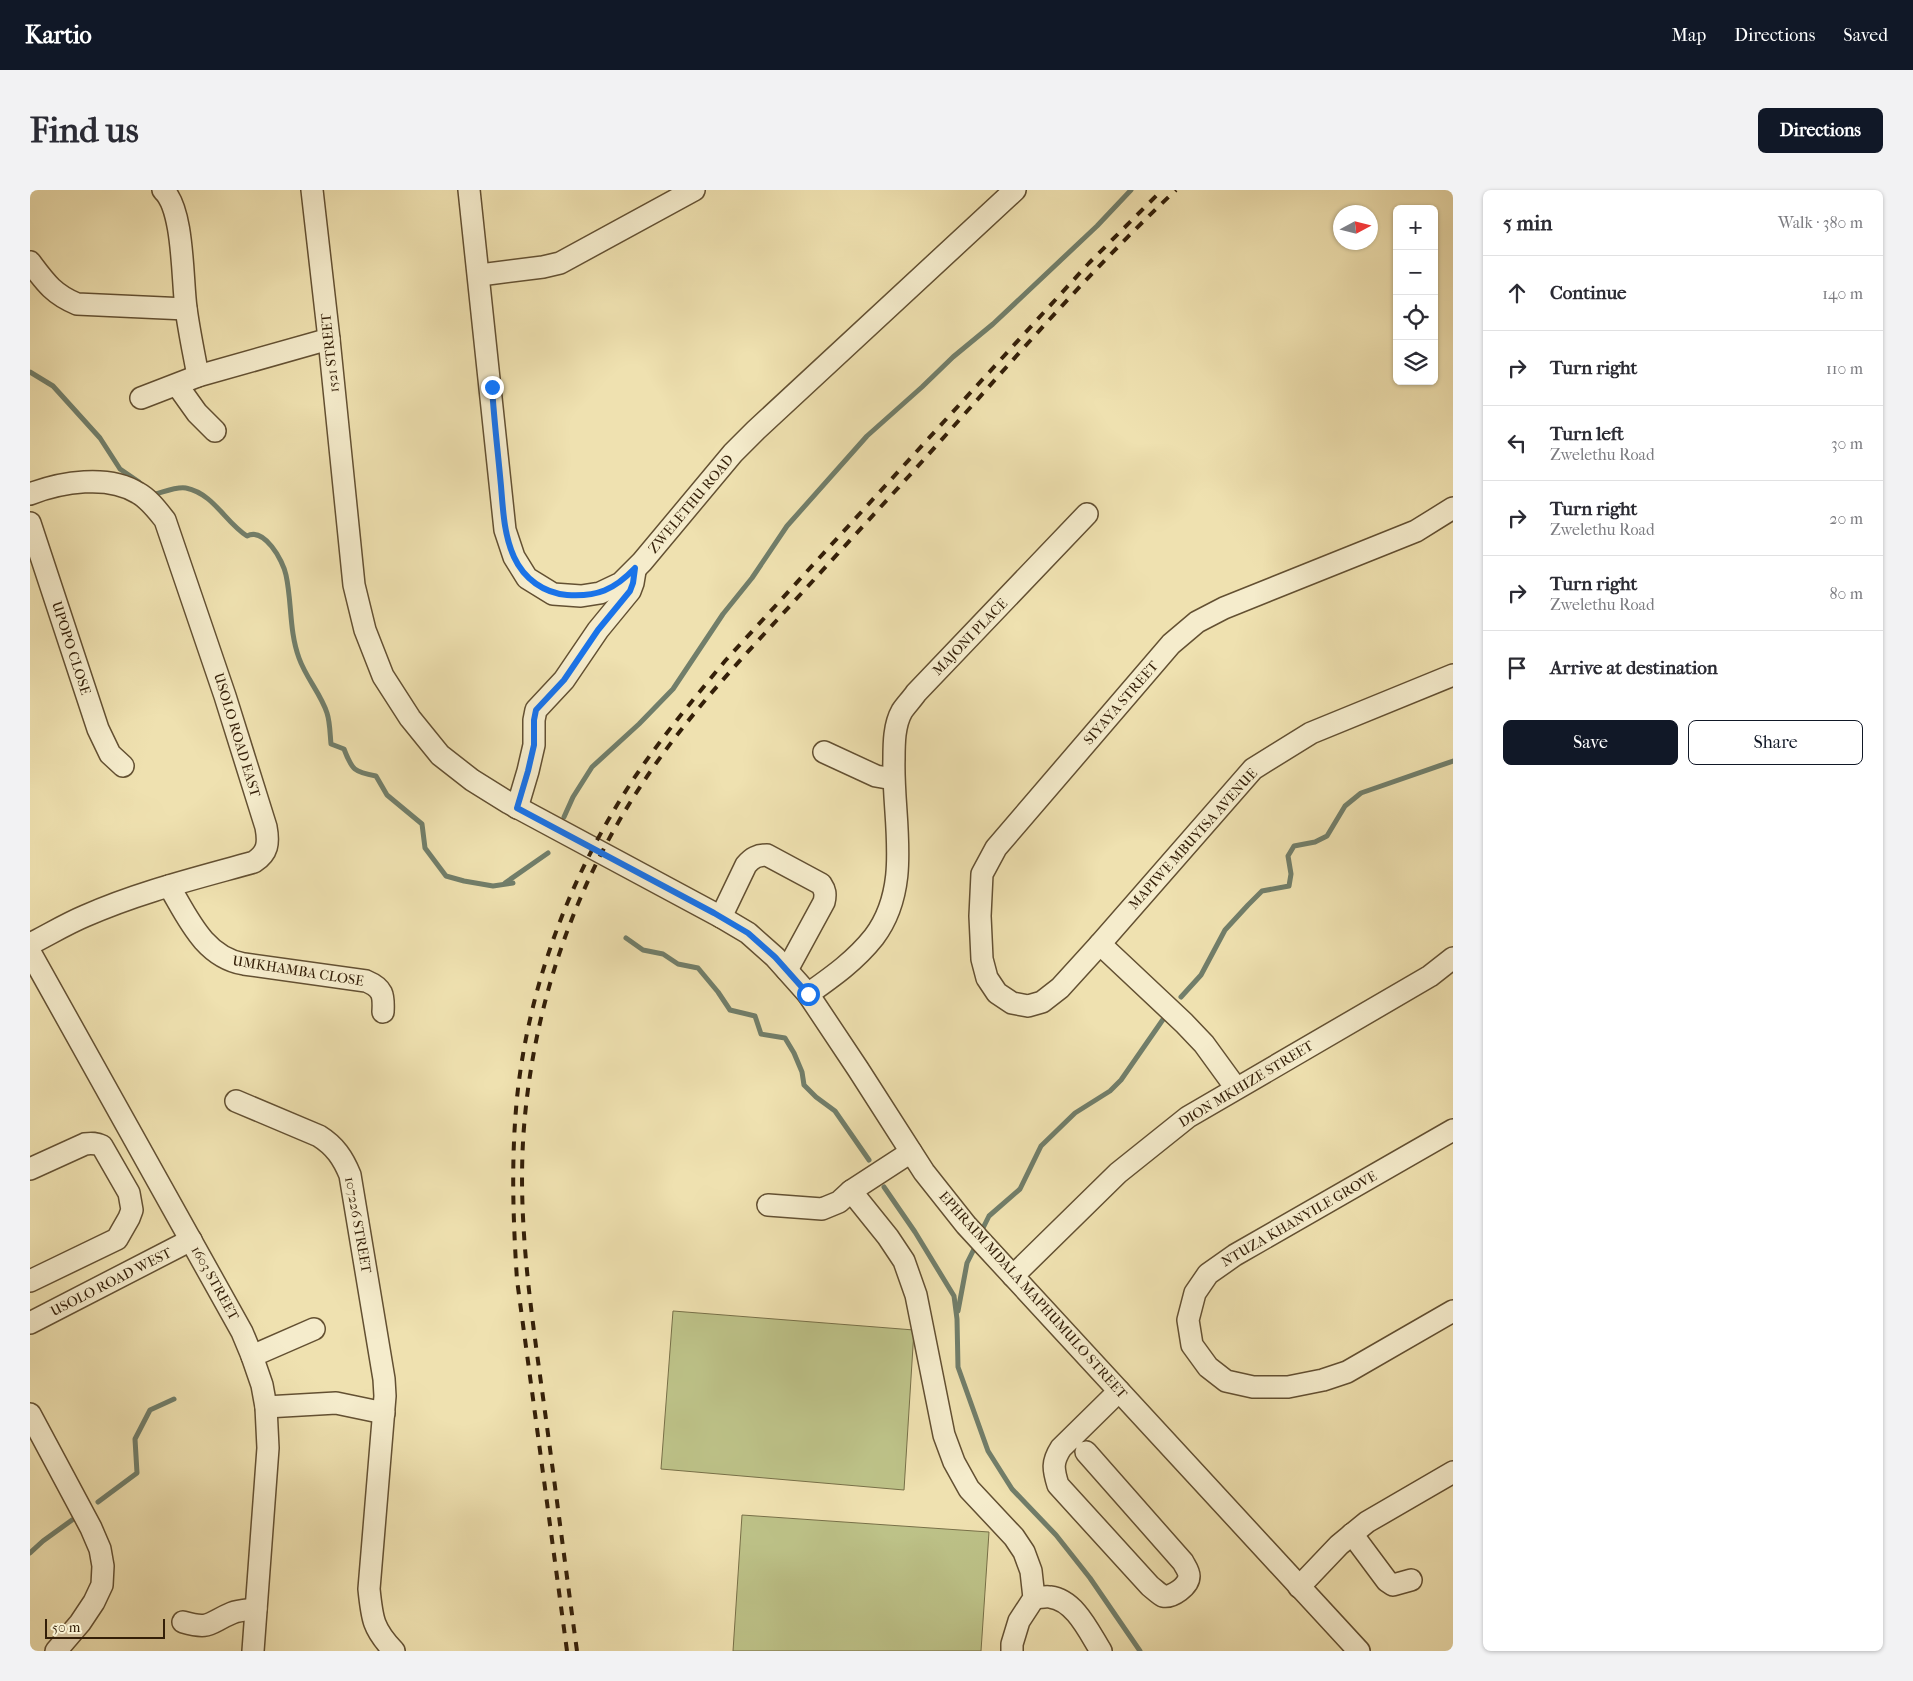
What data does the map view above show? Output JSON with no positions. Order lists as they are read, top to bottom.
{
  "streets": {
    "street": [
      "1521 STREET",
      "ZWELETHU ROAD",
      "MAJONI PLACE",
      "UPOPO CLOSE",
      "SIYAYA STREET",
      "USOLO ROAD EAST",
      "MAPIWE MBUYISA AVENUE",
      "UMKHAMBA CLOSE",
      "DION MKHIZE STREET",
      "NTUZA KHANYILE GROVE",
      "107226 STREET",
      "USOLO ROAD WEST",
      "1603 STREET",
      "EPHRAIM MDALA MAPHUMULO STREET"
    ]
  },
  "crossings": [
    ["1521 STREET", "EPHRAIM MDALA MAPHUMULO STREET"],
    ["MAJONI PLACE", "EPHRAIM MDALA MAPHUMULO STREET"],
    ["SIYAYA STREET", "MAPIWE MBUYISA AVENUE"],
    ["USOLO ROAD EAST", "UMKHAMBA CLOSE"],
    ["DION MKHIZE STREET", "EPHRAIM MDALA MAPHUMULO STREET"],
    ["USOLO ROAD WEST", "1603 STREET"]
  ],
  "scale_bar": "50 m",
  "north": "right",
  "page": {
    "header": "Kartio",
    "nav": ["Map", "Directions", "Saved"],
    "buttons": [
      "Directions",
      ["Save", "Share"]
    ],
    "title": "Find us",
    "heading": ["5 min", "Walk · 380 m"],
    "map_buttons": ["+", "−"],
    "list": [
      ["Continue", "140 m"],
      ["Turn right", "110 m"],
      ["Turn left", "Zwelethu Road", "30 m"],
      ["Turn right", "Zwelethu Road", "20 m"],
      ["Turn right", "Zwelethu Road", "80 m"],
      "Arrive at destination"
    ],
    "scale": "50 m"
  }
}
